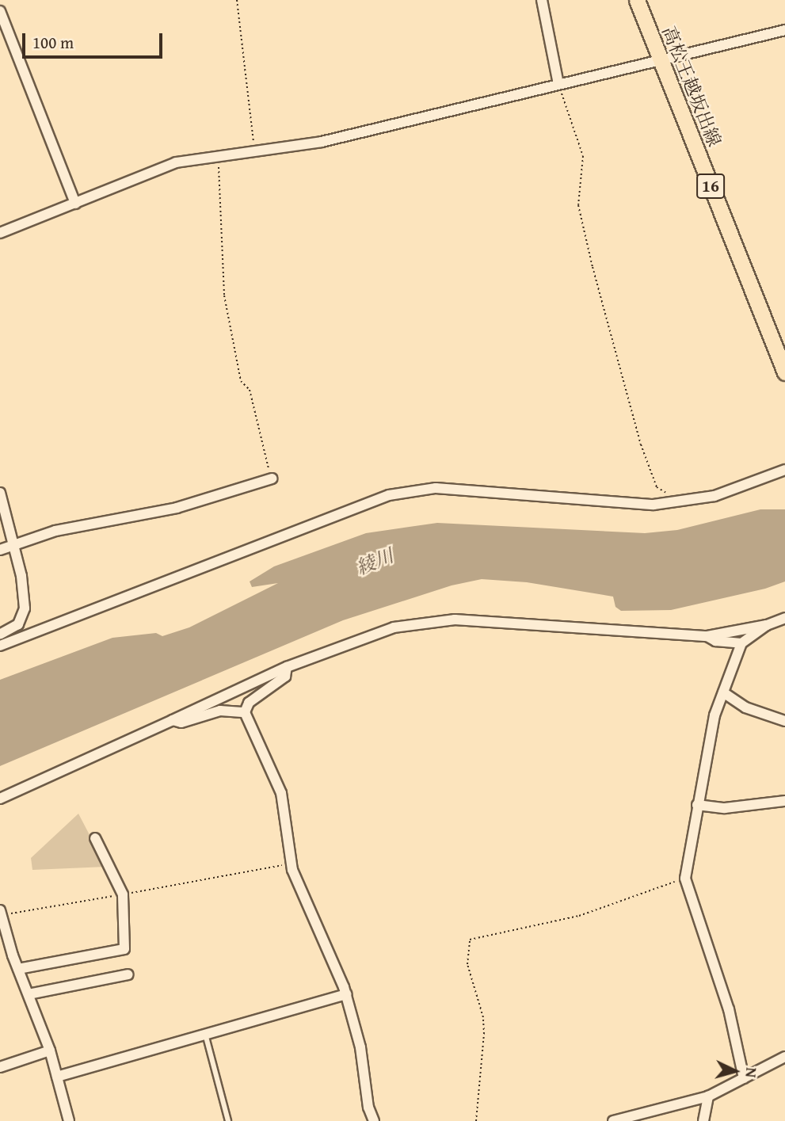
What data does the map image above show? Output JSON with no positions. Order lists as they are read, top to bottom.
{
  "streets": {
    "main road": ["高松王越坂出線", "16"]
  },
  "water": ["綾川"],
  "scale_bar": "100 m",
  "north": "right"
}
